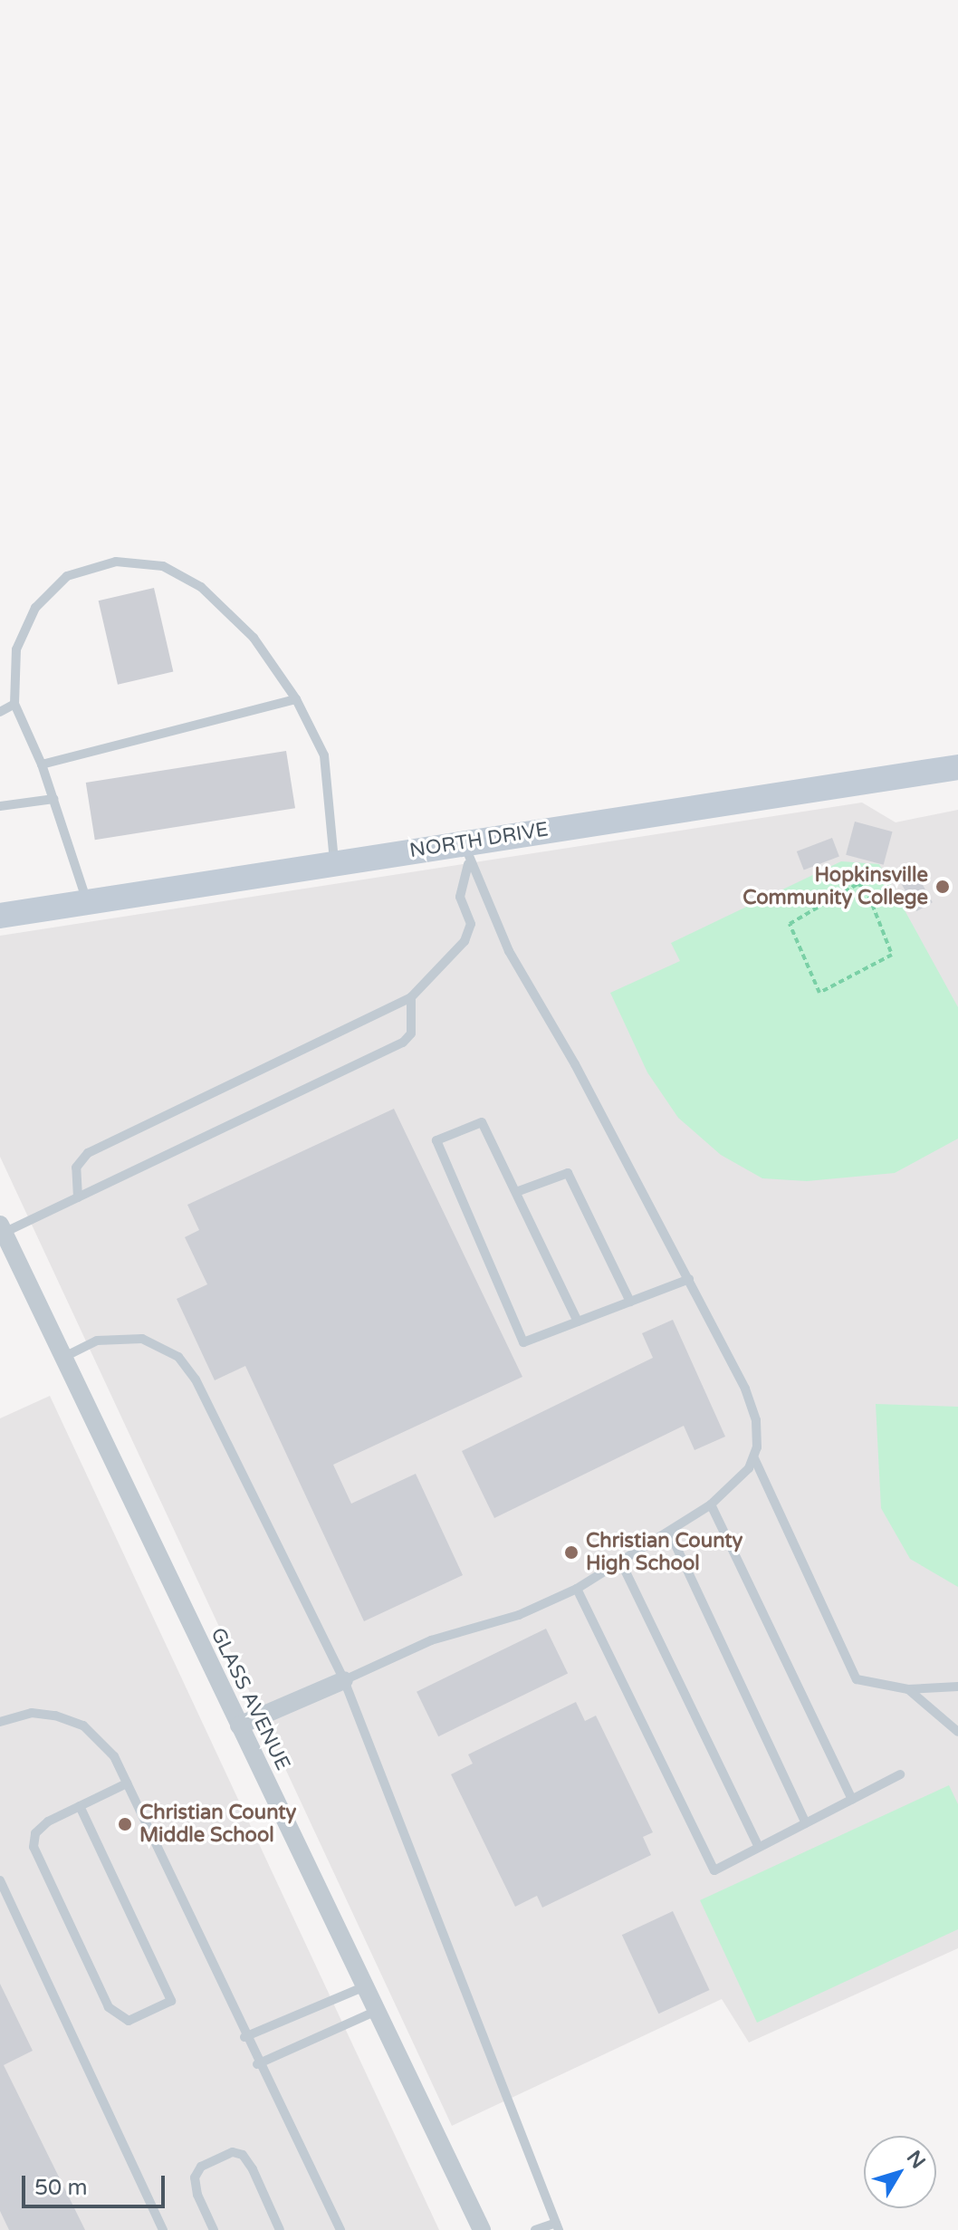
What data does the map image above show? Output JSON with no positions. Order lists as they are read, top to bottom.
{
  "streets": {
    "main road": ["NORTH DRIVE"],
    "street": ["GLASS AVENUE"]
  },
  "places": ["Hopkinsville Community College", "Christian County High School", "Christian County Middle School"],
  "scale_bar": "50 m",
  "north": "top right"
}
